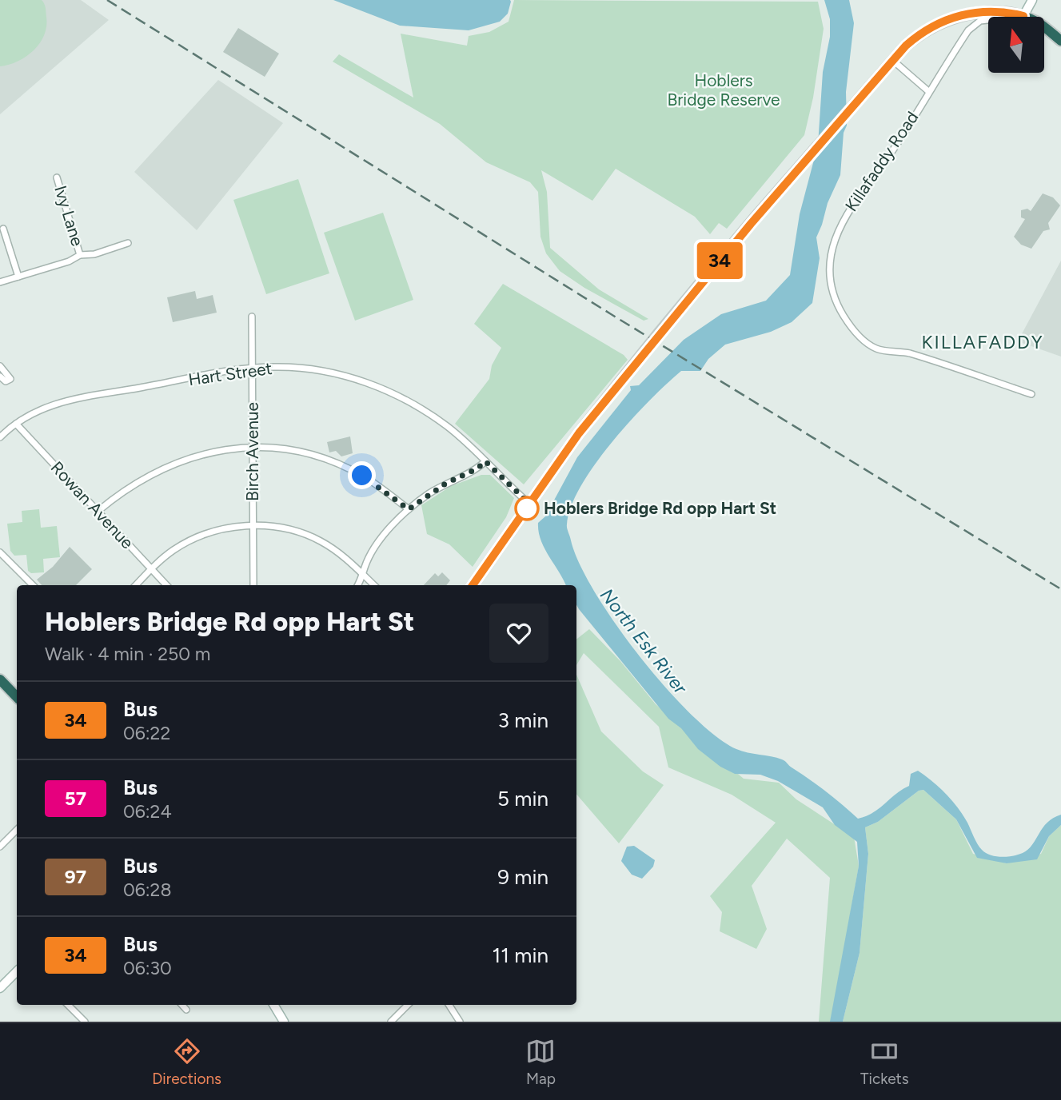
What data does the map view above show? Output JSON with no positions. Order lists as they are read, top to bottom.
{
  "streets": {
    "street": [
      "Killafaddy Road",
      "Ivy Lane",
      "Hart Street",
      "Birch Avenue",
      "Rowan Avenue"
    ]
  },
  "crossings": [
    ["Hart Street", "Birch Avenue"],
    ["Hart Street", "Rowan Avenue"]
  ],
  "districts": ["KILLAFADDY"],
  "water": ["North Esk River"],
  "parks": ["Hoblers Bridge Reserve"],
  "places": ["Hoblers Bridge Rd opp Hart St"],
  "lines": ["bus line 34"],
  "north": "top",
  "page": {
    "on_map": "34",
    "heading": ["Hoblers Bridge Rd opp Hart St", "Walk · 4 min · 250 m"],
    "list": [
      {
        "mark": "34",
        "name": "Bus",
        "note": "06:22",
        "value": "3 min"
      },
      {
        "mark": "57",
        "name": "Bus",
        "note": "06:24",
        "value": "5 min"
      },
      {
        "mark": "97",
        "name": "Bus",
        "note": "06:28",
        "value": "9 min"
      },
      {
        "mark": "34",
        "name": "Bus",
        "note": "06:30",
        "value": "11 min"
      }
    ],
    "tabs": ["Directions", "Map", "Tickets"]
  }
}
